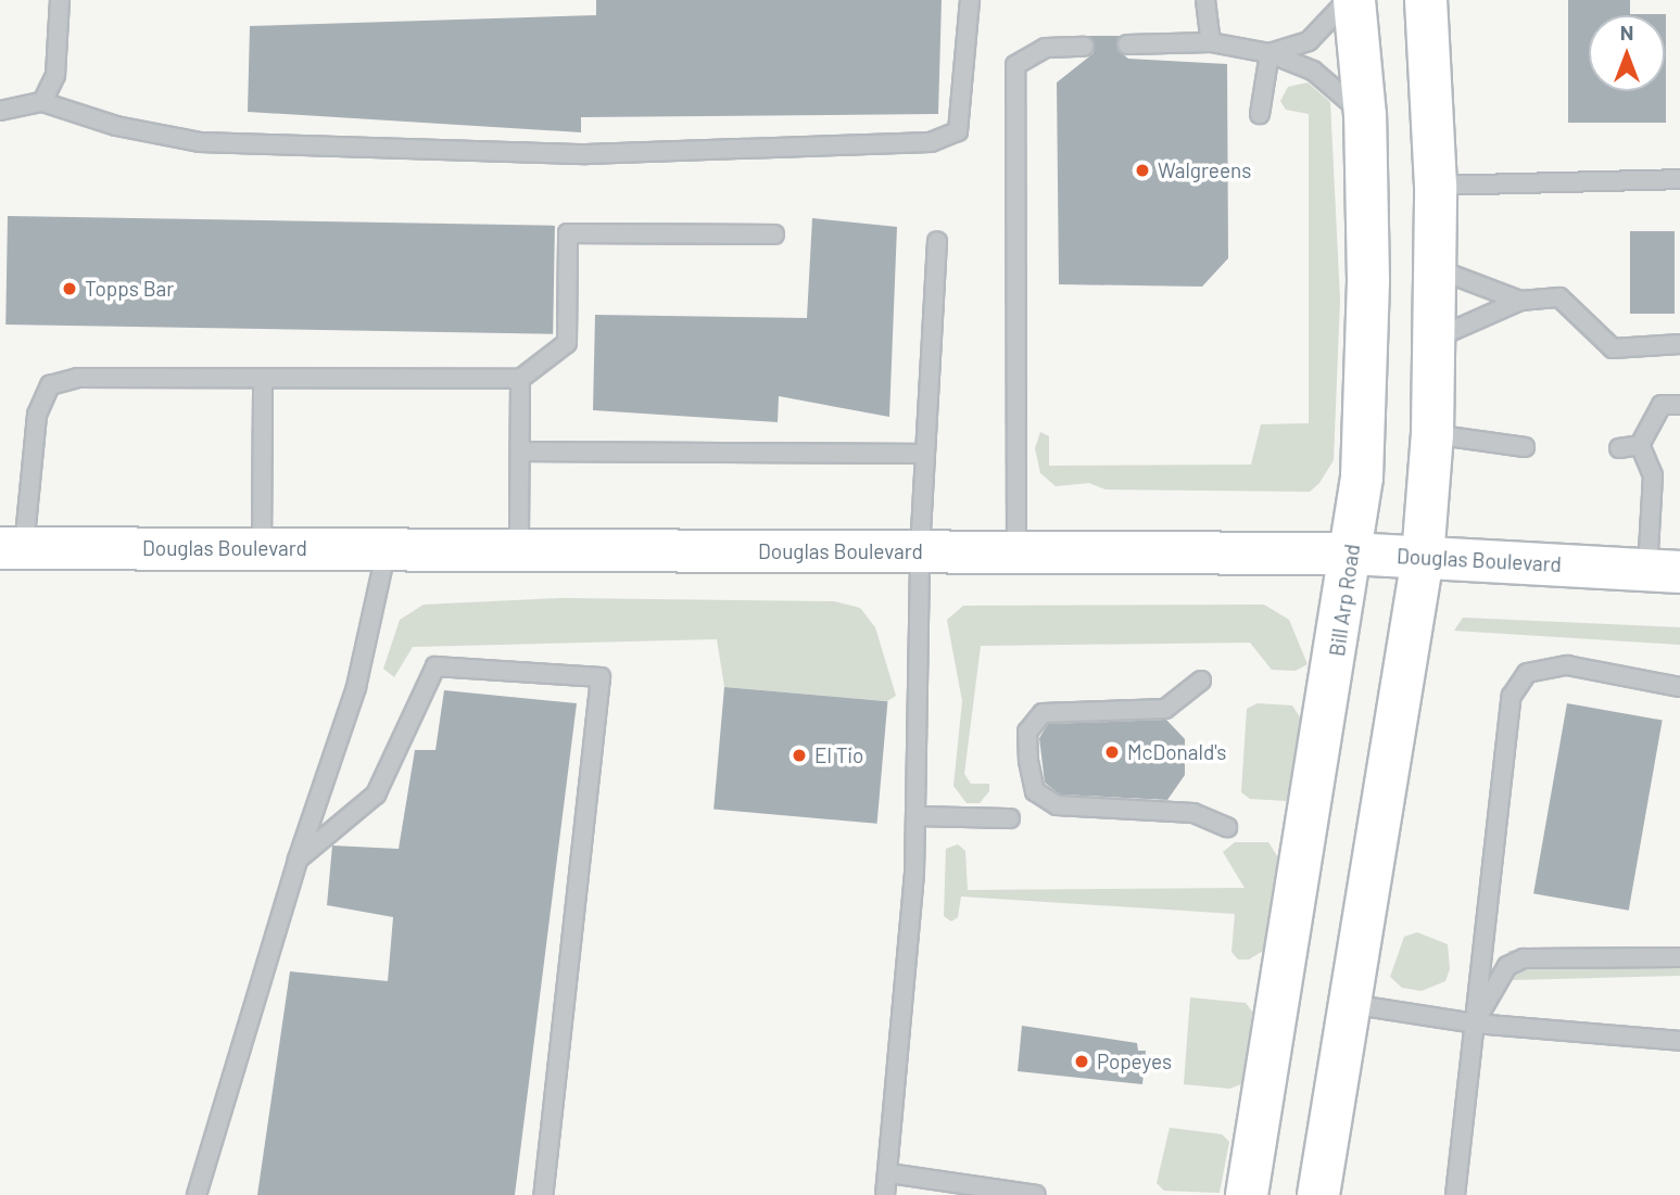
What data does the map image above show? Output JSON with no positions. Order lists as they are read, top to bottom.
{
  "streets": {
    "main road": ["Douglas Boulevard", "Bill Arp Road"]
  },
  "crossings": [
    ["Douglas Boulevard", "Bill Arp Road"]
  ],
  "places": [
    "Walgreens",
    "Topps Bar",
    "McDonald's",
    "El Tio",
    "Popeyes"
  ],
  "north": "top"
}
